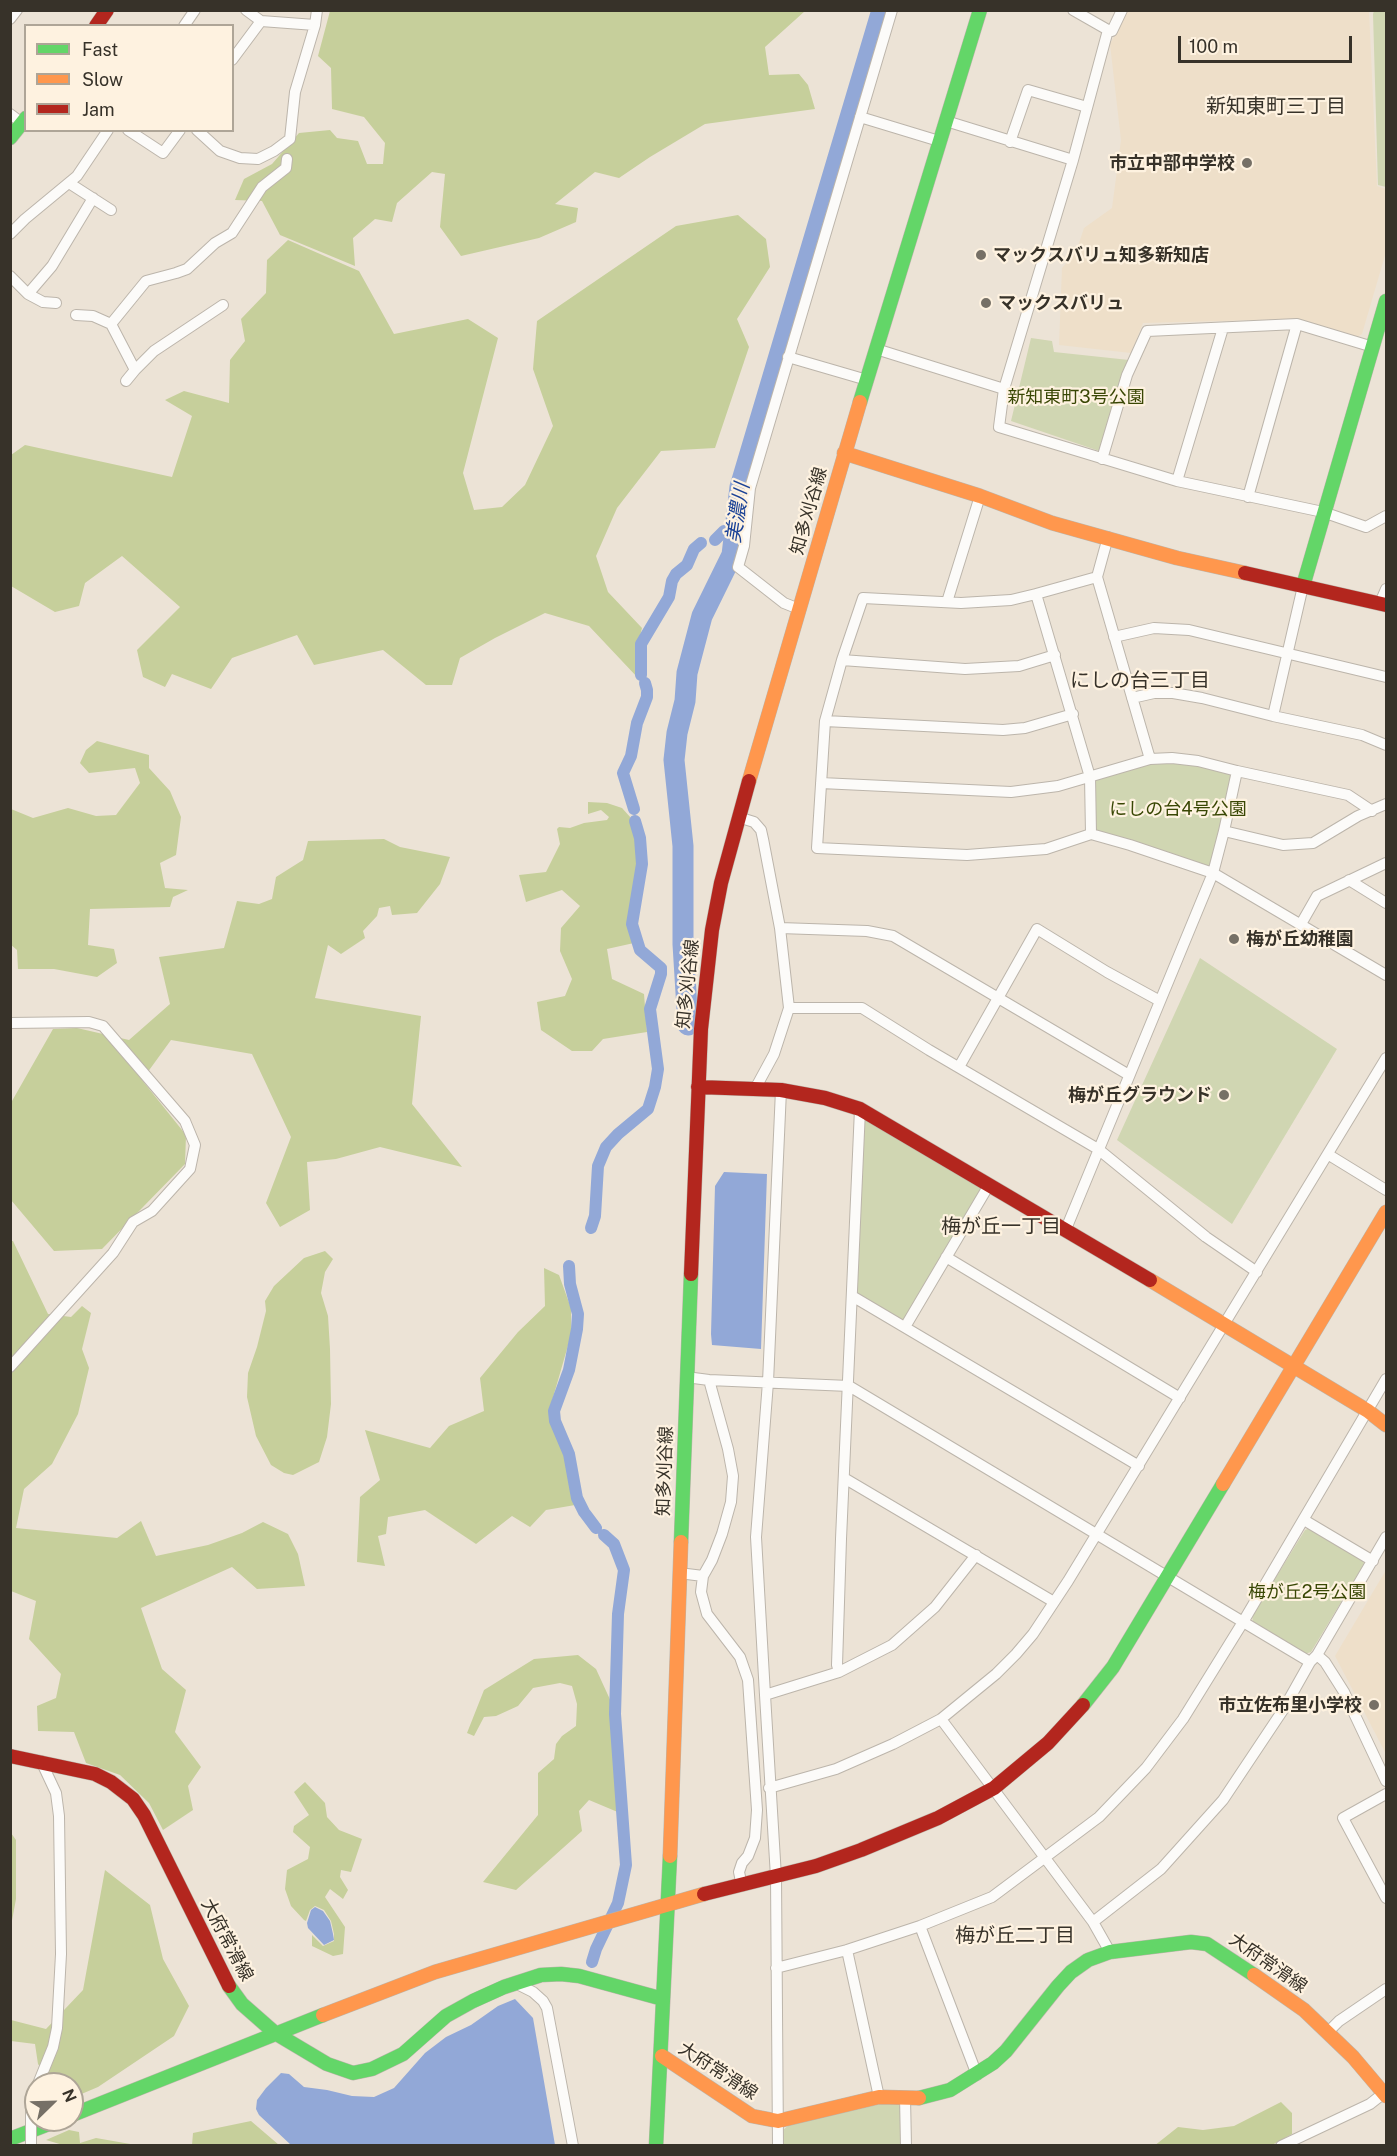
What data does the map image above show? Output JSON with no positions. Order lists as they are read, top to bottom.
{
  "streets": {
    "street": ["知多刈谷線", "大府常滑線"]
  },
  "crossings": [
    ["知多刈谷線", "大府常滑線"]
  ],
  "districts": [
    "新知東町三丁目",
    "にしの台三丁目",
    "梅が丘一丁目",
    "梅が丘二丁目"
  ],
  "water": ["美濃川"],
  "parks": ["新知東町3号公園", "にしの台4号公園", "梅が丘2号公園"],
  "places": [
    "市立中部中学校",
    "マックスバリュ知多新知店",
    "マックスバリュ",
    "梅が丘幼稚園",
    "梅が丘グラウンド",
    "市立佐布里小学校"
  ],
  "legend": ["Fast", "Slow", "Jam"],
  "scale_bar": "100 m",
  "north": "top right"
}
